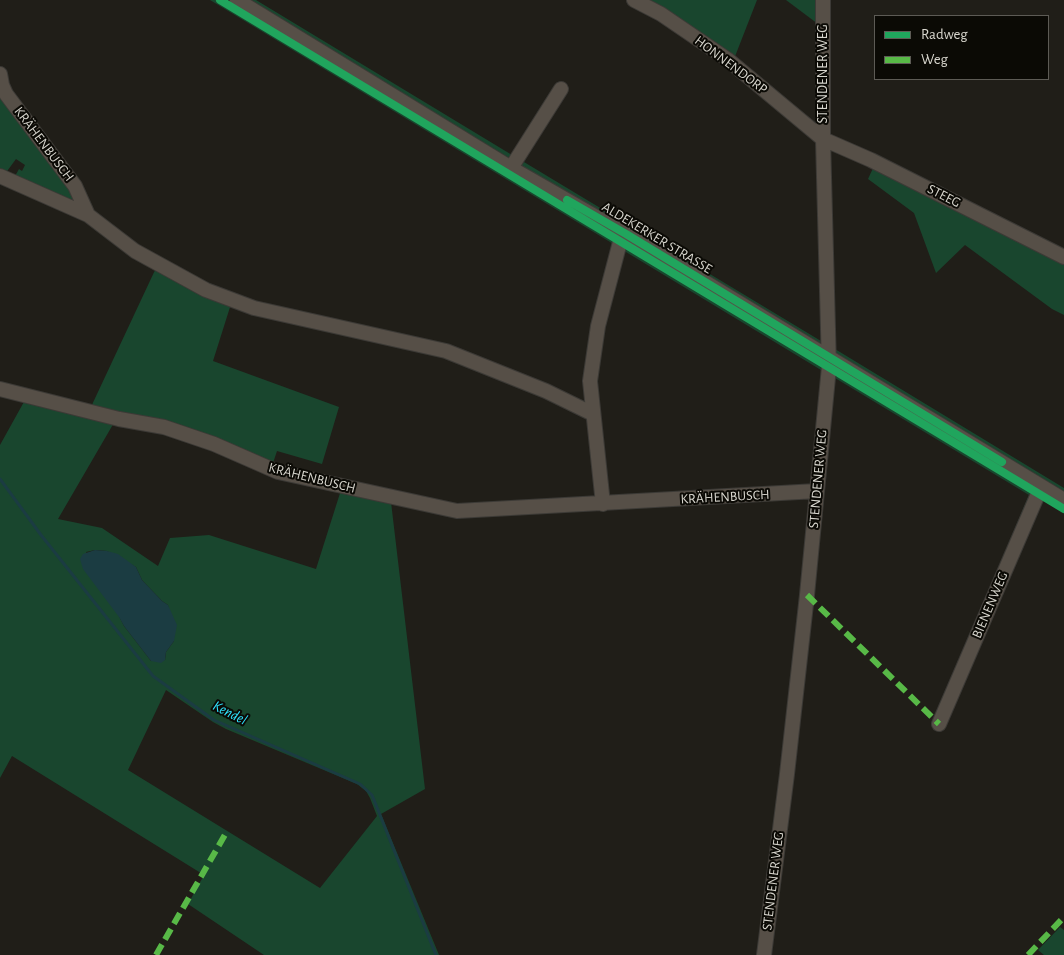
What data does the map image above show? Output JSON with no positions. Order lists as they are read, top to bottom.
{
  "streets": {
    "street": [
      "HONNENDORP",
      "STENDENER WEG",
      "KRÄHENBUSCH",
      "STEEG",
      "ALDEKERKER STRASSE",
      "BIENENWEG"
    ]
  },
  "crossings": [
    ["HONNENDORP", "STENDENER WEG"],
    ["HONNENDORP", "STEEG"],
    ["STENDENER WEG", "KRÄHENBUSCH"],
    ["STENDENER WEG", "STEEG"],
    ["STENDENER WEG", "ALDEKERKER STRASSE"],
    ["ALDEKERKER STRASSE", "BIENENWEG"]
  ],
  "water": ["Kendel"],
  "legend": ["Radweg", "Weg"]
}
